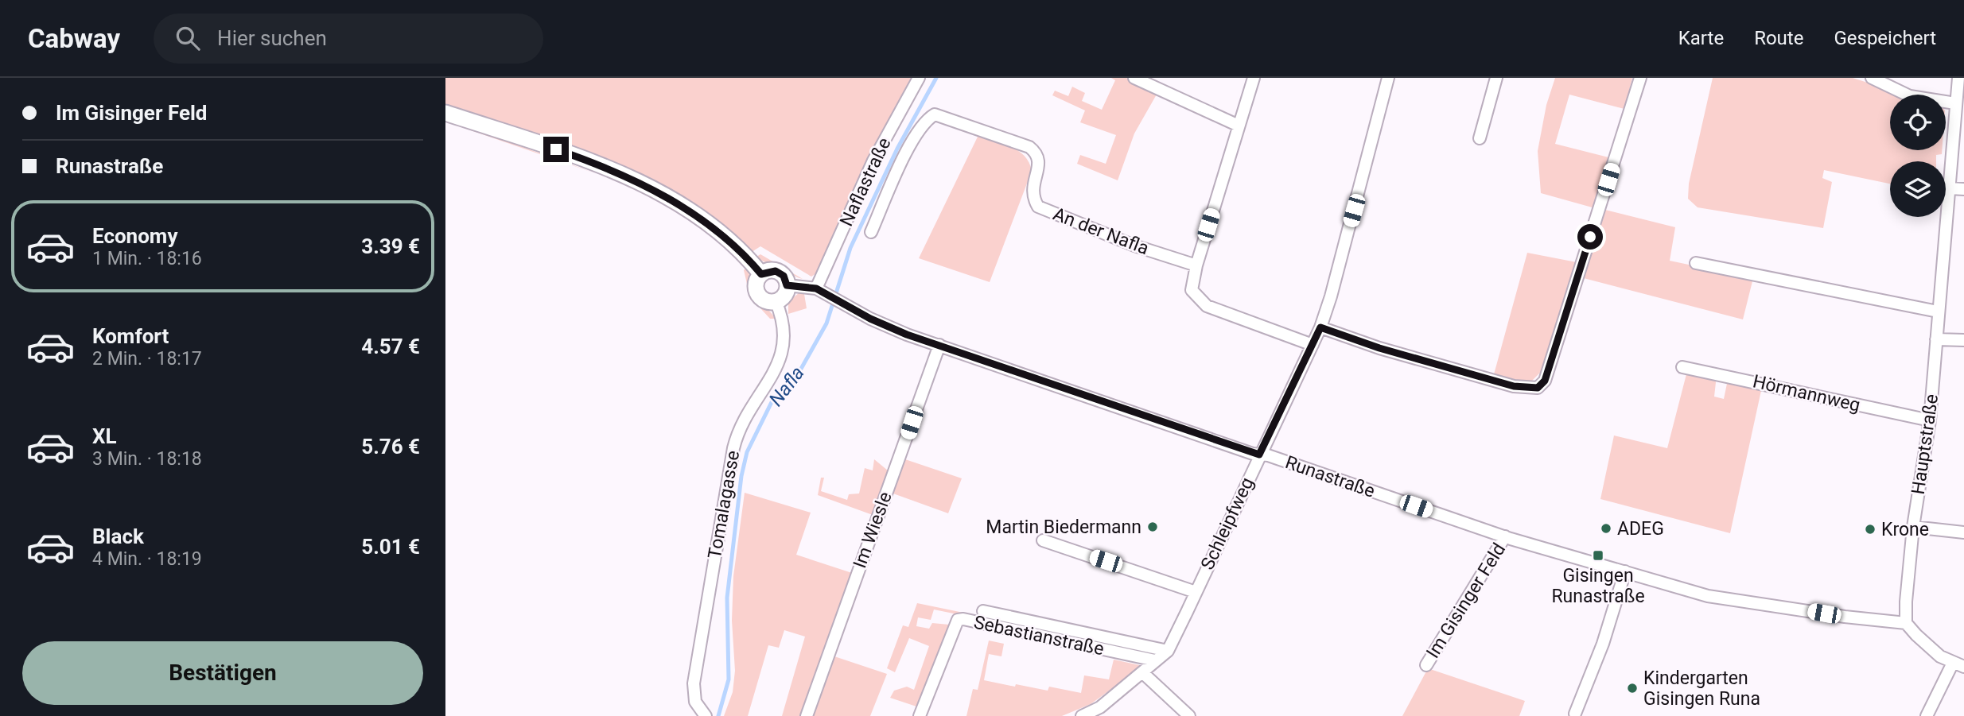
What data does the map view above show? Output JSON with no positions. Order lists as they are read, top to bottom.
{
  "streets": {
    "street": [
      "Naflastraße",
      "An der Nafla",
      "Hörmannweg",
      "Hauptstraße",
      "Runastraße",
      "Tomalagasse",
      "Schleipfweg",
      "Im Wiesle",
      "Im Gisinger Feld",
      "Sebastianstraße"
    ]
  },
  "crossings": [
    ["Naflastraße", "Runastraße"],
    ["Hörmannweg", "Hauptstraße"],
    ["Hauptstraße", "Runastraße"],
    ["Runastraße", "Tomalagasse"],
    ["Runastraße", "Schleipfweg"],
    ["Runastraße", "Im Wiesle"],
    ["Runastraße", "Im Gisinger Feld"],
    ["Schleipfweg", "Sebastianstraße"]
  ],
  "water": ["Nafla"],
  "places": {
    "other": [
      "Martin Biedermann",
      "ADEG",
      "Krone",
      "Kindergarten Gisingen Runa"
    ],
    "transit": ["Gisingen Runastraße"]
  },
  "page": {
    "header": "Cabway",
    "search": "Hier suchen",
    "nav": ["Karte", "Route", "Gespeichert"],
    "banner": ["Im Gisinger Feld", "Runastraße"],
    "list": [
      {
        "name": "Economy",
        "note": "1 Min. · 18:16",
        "value": "3.39 €"
      },
      {
        "name": "Komfort",
        "note": "2 Min. · 18:17",
        "value": "4.57 €"
      },
      {
        "name": "XL",
        "note": "3 Min. · 18:18",
        "value": "5.76 €"
      },
      {
        "name": "Black",
        "note": "4 Min. · 18:19",
        "value": "5.01 €"
      }
    ],
    "buttons": "Bestätigen"
  }
}
